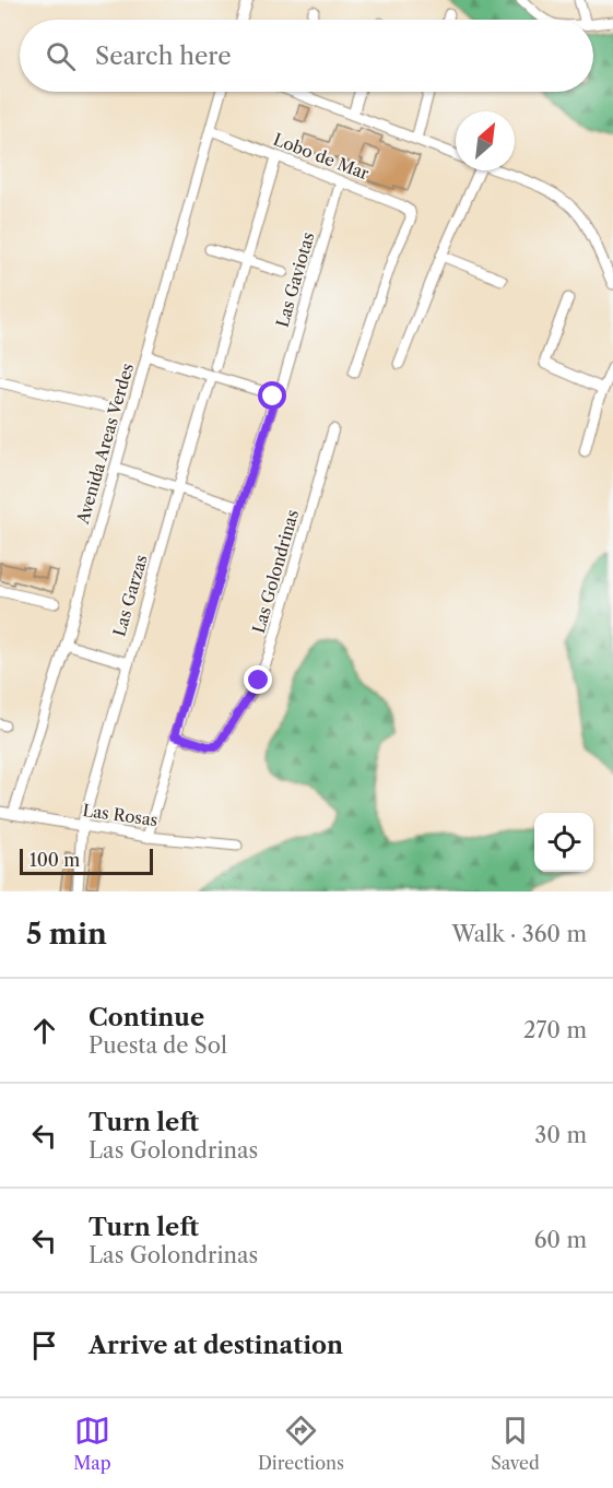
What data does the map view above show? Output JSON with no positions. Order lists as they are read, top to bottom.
{
  "streets": {
    "street": [
      "Lobo de Mar",
      "Las Gaviotas",
      "Avenida Areas Verdes",
      "Las Golondrinas",
      "Las Garzas",
      "Las Rosas"
    ]
  },
  "crossings": [
    ["Lobo de Mar", "Las Gaviotas"],
    ["Lobo de Mar", "Avenida Areas Verdes"],
    ["Lobo de Mar", "Las Garzas"],
    ["Avenida Areas Verdes", "Las Rosas"],
    ["Las Garzas", "Las Rosas"]
  ],
  "scale_bar": "100 m",
  "north": "top right",
  "page": {
    "search": "Search here",
    "scale": "100 m",
    "heading": ["5 min", "Walk · 360 m"],
    "list": [
      ["Continue", "Puesta de Sol", "270 m"],
      ["Turn left", "Las Golondrinas", "30 m"],
      ["Turn left", "Las Golondrinas", "60 m"],
      "Arrive at destination"
    ],
    "nav": ["Map", "Directions", "Saved"]
  }
}
